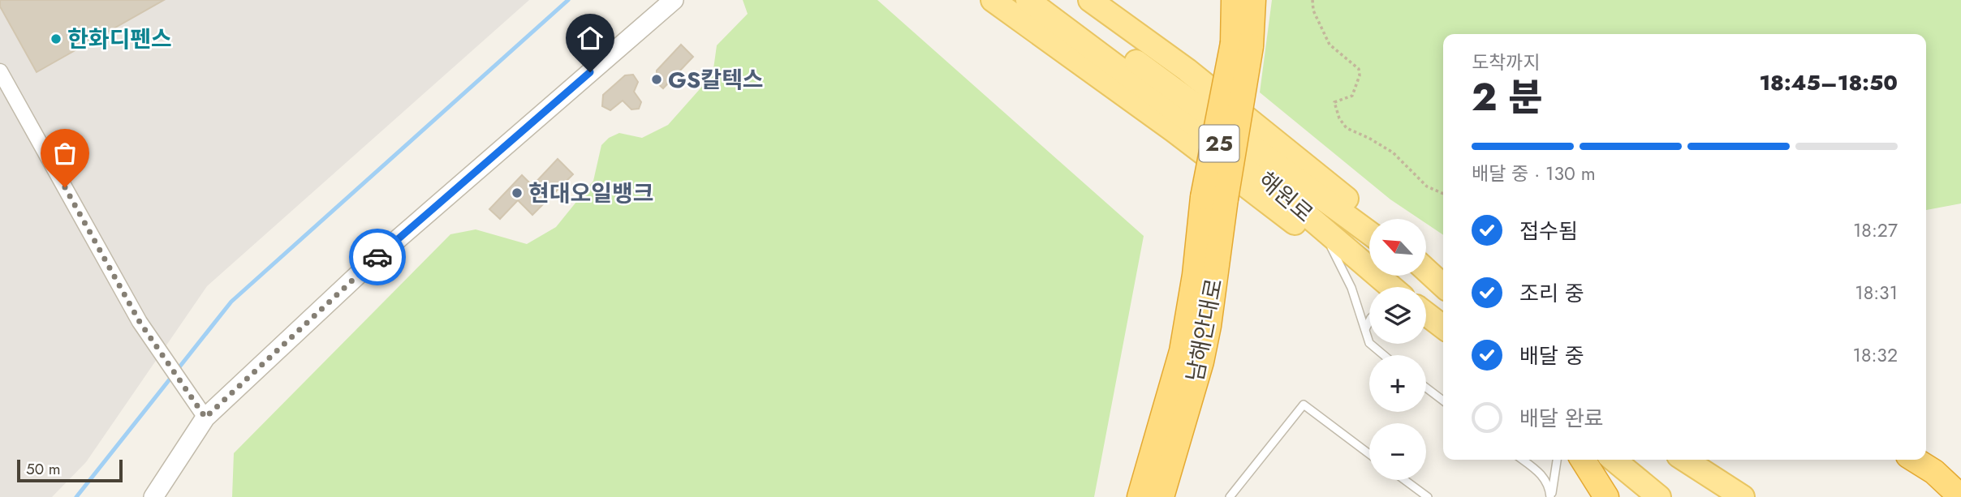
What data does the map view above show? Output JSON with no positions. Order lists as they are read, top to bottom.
{
  "streets": {
    "highway": ["남해안대로"],
    "main road": ["25", "해원로"]
  },
  "places": ["한화디펜스", "GS칼텍스", "현대오일뱅크"],
  "scale_bar": "50 m",
  "north": "top left",
  "page": {
    "heading": ["2 분", "도착까지", "18:45–18:50"],
    "bar": "배달 중 · 130 m",
    "list": [
      ["접수됨", "18:27"],
      ["조리 중", "18:31"],
      ["배달 중", "18:32"],
      "배달 완료"
    ],
    "map_buttons": ["+", "−"],
    "scale": "50 m"
  }
}
